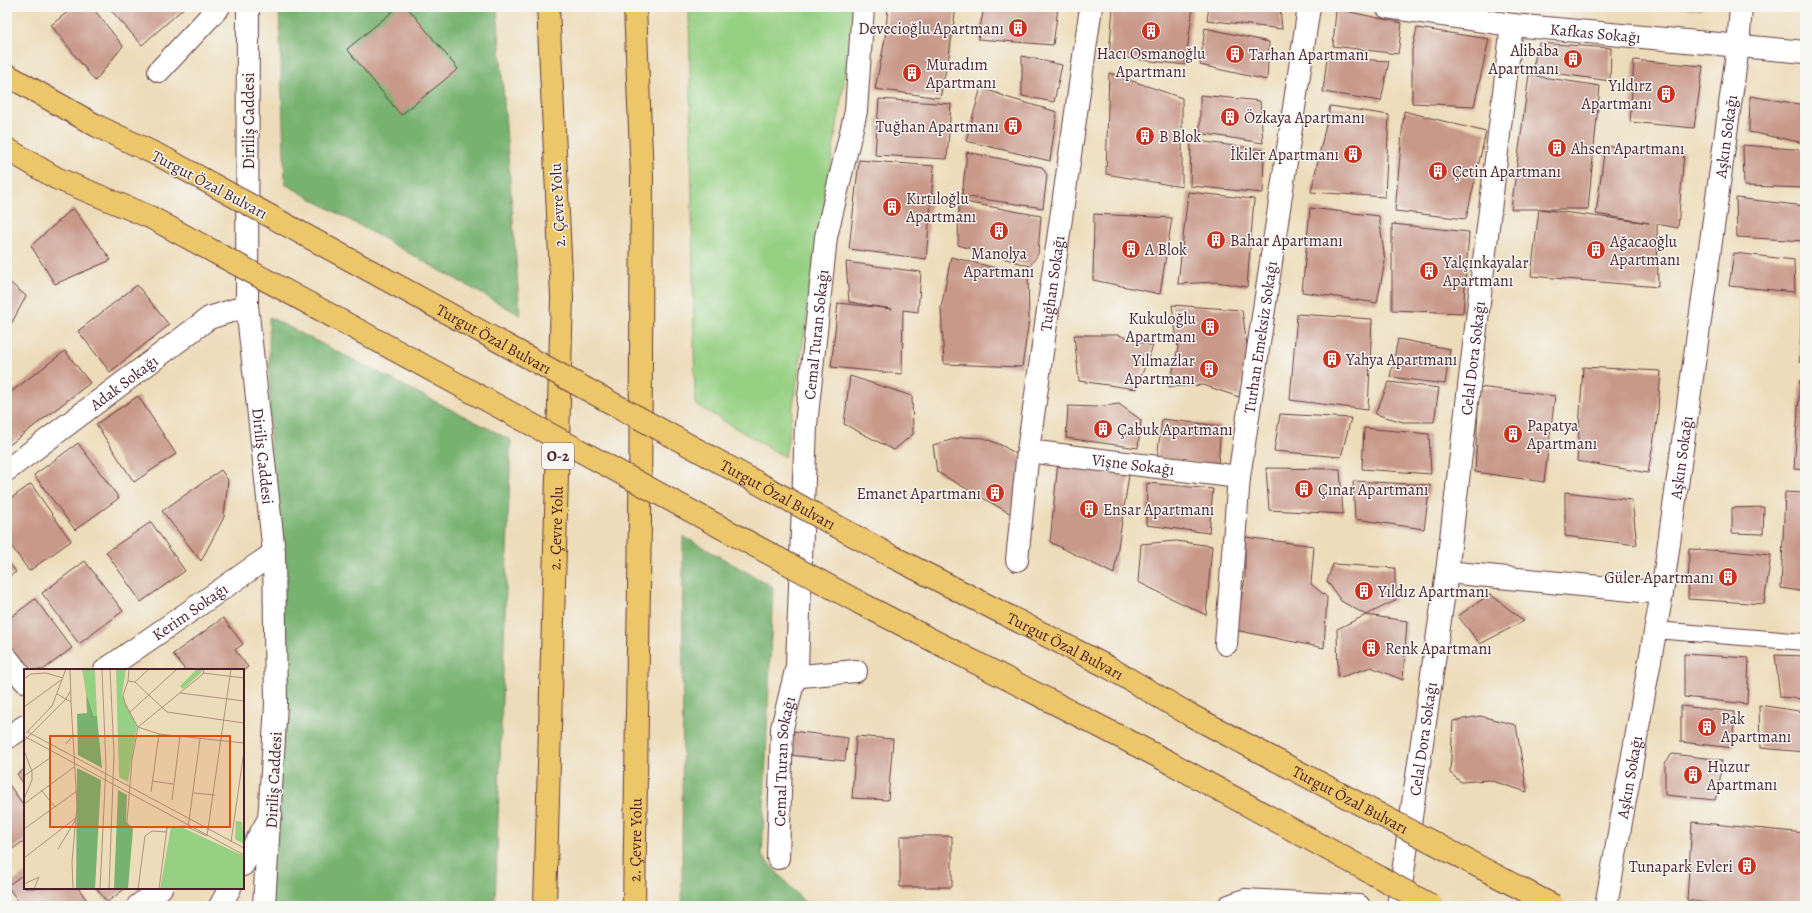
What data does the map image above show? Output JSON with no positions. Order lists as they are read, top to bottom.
{
  "streets": {
    "main road": ["Turgut Özal Bulvarı", "2. Çevre Yolu", "O-2"],
    "street": [
      "Kafkas Sokağı",
      "Diriliş Caddesi",
      "Aşkın Sokağı",
      "Tuğhan Sokağı",
      "Cemal Turan Sokağı",
      "Turhan Emeksiz Sokağı",
      "Celal Dora Sokağı",
      "Adak Sokağı",
      "Vişne Sokağı",
      "Kerim Sokağı"
    ]
  },
  "crossings": [
    ["Kafkas Sokağı", "Aşkın Sokağı"],
    ["Kafkas Sokağı", "Celal Dora Sokağı"],
    ["Diriliş Caddesi", "Adak Sokağı"],
    ["Diriliş Caddesi", "Kerim Sokağı"],
    ["Tuğhan Sokağı", "Vişne Sokağı"],
    ["Turhan Emeksiz Sokağı", "Vişne Sokağı"]
  ],
  "places": {
    "building": [
      "Devecioğlu Apartmanı",
      "Hacı Osmanoğlu Apartmanı",
      "Tarhan Apartmanı",
      "Alibaba Apartmanı",
      "Muradım Apartmanı",
      "Yıldırz Apartmanı",
      "Özkaya Apartmanı",
      "Tuğhan Apartmanı",
      "B Blok",
      "Ahsen Apartmanı",
      "İkiler Apartmanı",
      "Çetin Apartmanı",
      "Kırtıloğlu Apartmanı",
      "Manolya Apartmanı",
      "Bahar Apartmanı",
      "A Blok",
      "Ağacaoğlu Apartmanı",
      "Yalçınkayalar Apartmanı",
      "Kukuloğlu Apartmanı",
      "Yahya Apartmanı",
      "Yılmazlar Apartmanı",
      "Çabuk Apartmanı",
      "Papatya Apartmanı",
      "Çınar Apartmanı",
      "Emanet Apartmanı",
      "Ensar Apartmanı",
      "Güler Apartmanı",
      "Yıldız Apartmanı",
      "Renk Apartmanı",
      "Pak Apartmanı",
      "Huzur Apartmanı",
      "Tunapark Evleri"
    ]
  }
}
